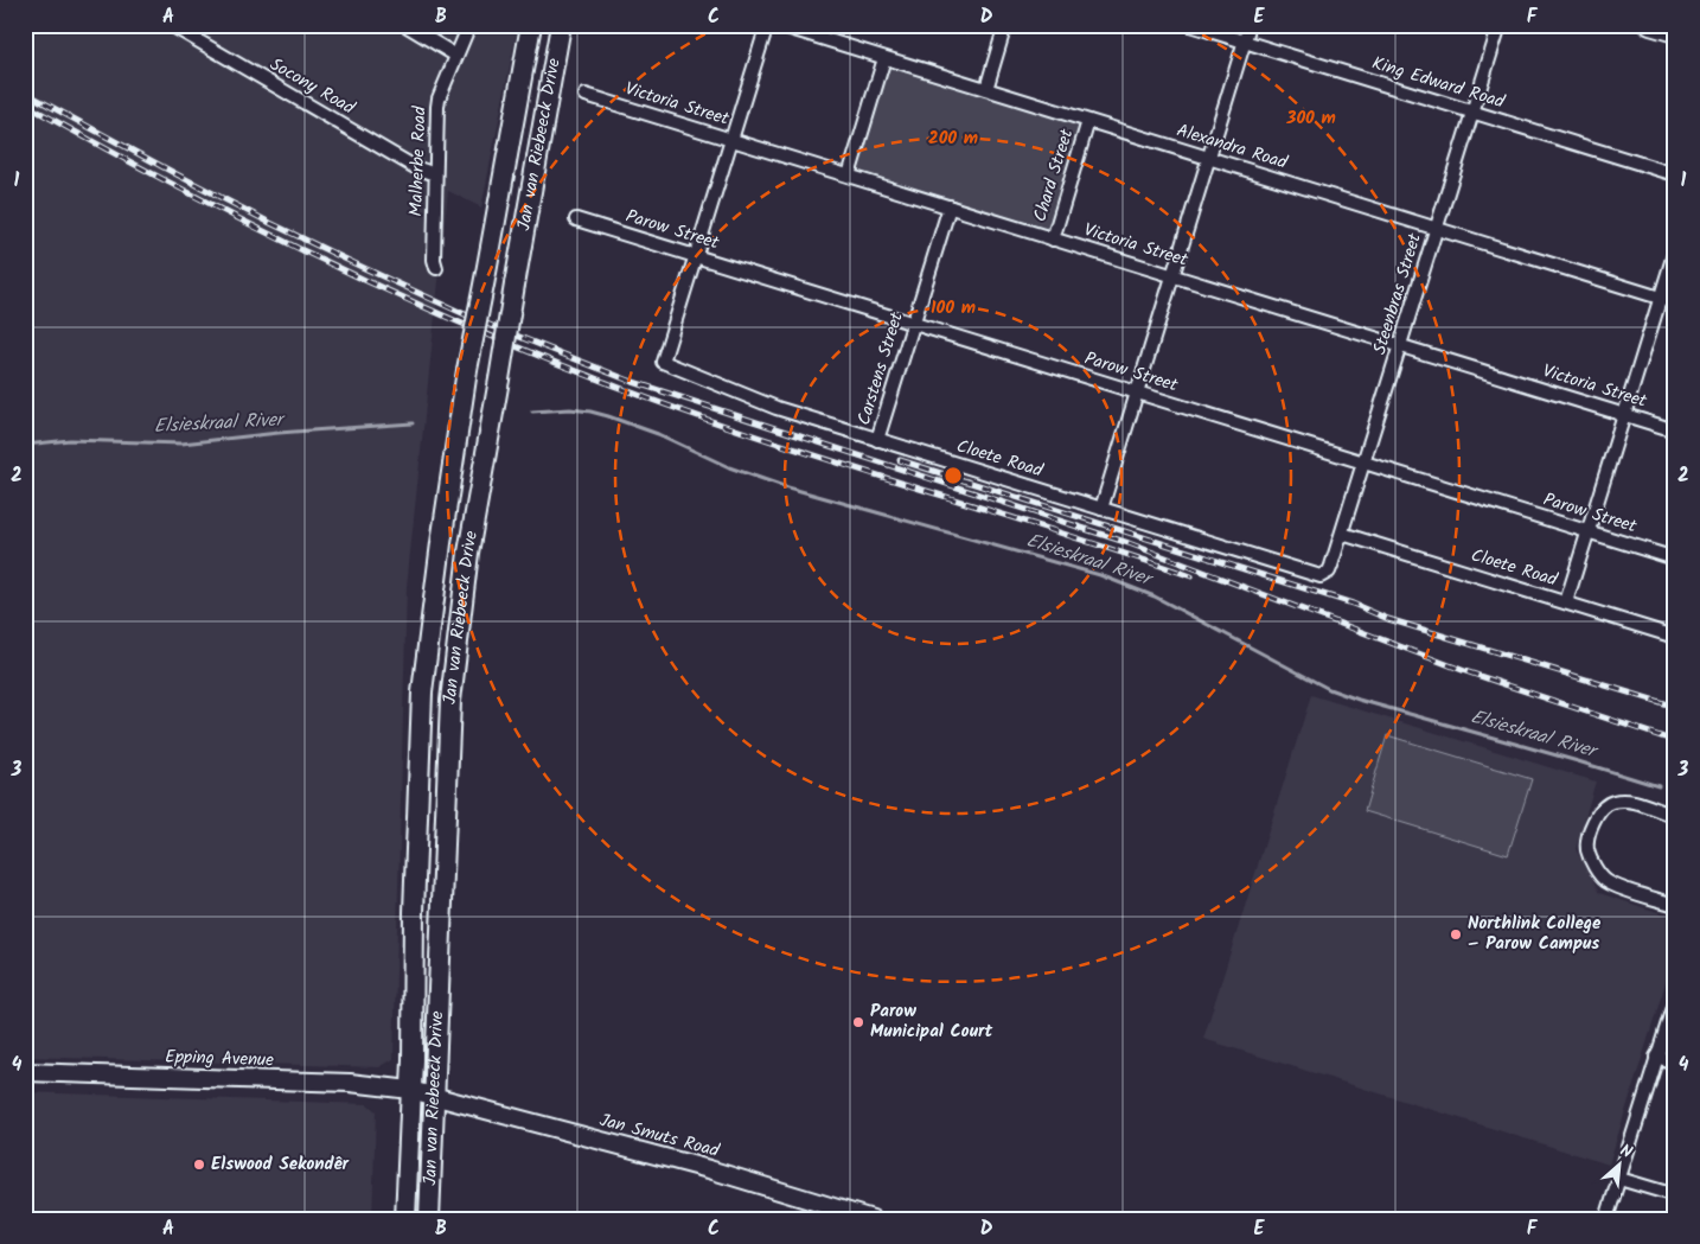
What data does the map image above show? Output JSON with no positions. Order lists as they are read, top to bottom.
{
  "streets": {
    "main road": ["Jan van Riebeeck Drive"],
    "street": [
      "King Edward Road",
      "Socony Road",
      "Victoria Street",
      "Alexandra Road",
      "Malherbe Road",
      "Chard Street",
      "Parow Street",
      "Steenbras Street",
      "Carstens Street",
      "Cloete Road",
      "Epping Avenue",
      "Jan Smuts Road"
    ]
  },
  "crossings": [
    ["King Edward Road", "Steenbras Street"],
    ["Socony Road", "Malherbe Road"],
    ["Victoria Street", "Chard Street"],
    ["Victoria Street", "Steenbras Street"],
    ["Victoria Street", "Carstens Street"],
    ["Jan van Riebeeck Drive", "Epping Avenue"],
    ["Jan van Riebeeck Drive", "Jan Smuts Road"],
    ["Alexandra Road", "Chard Street"],
    ["Alexandra Road", "Steenbras Street"],
    ["Parow Street", "Steenbras Street"],
    ["Parow Street", "Carstens Street"],
    ["Parow Street", "Cloete Road"],
    ["Steenbras Street", "Cloete Road"],
    ["Carstens Street", "Cloete Road"],
    ["Epping Avenue", "Jan Smuts Road"]
  ],
  "water": ["Elsieskraal River"],
  "places": ["Northlink College – Parow Campus", "Parow Municipal Court", "Elswood Sekondêr"],
  "north": "top right",
  "grid": {
    "columns": [
      "A",
      "B",
      "C",
      "D",
      "E",
      "F"
    ],
    "rows": [
      "1",
      "2",
      "3",
      "4"
    ]
  },
  "rings": ["300 m", "200 m", "100 m"]
}
